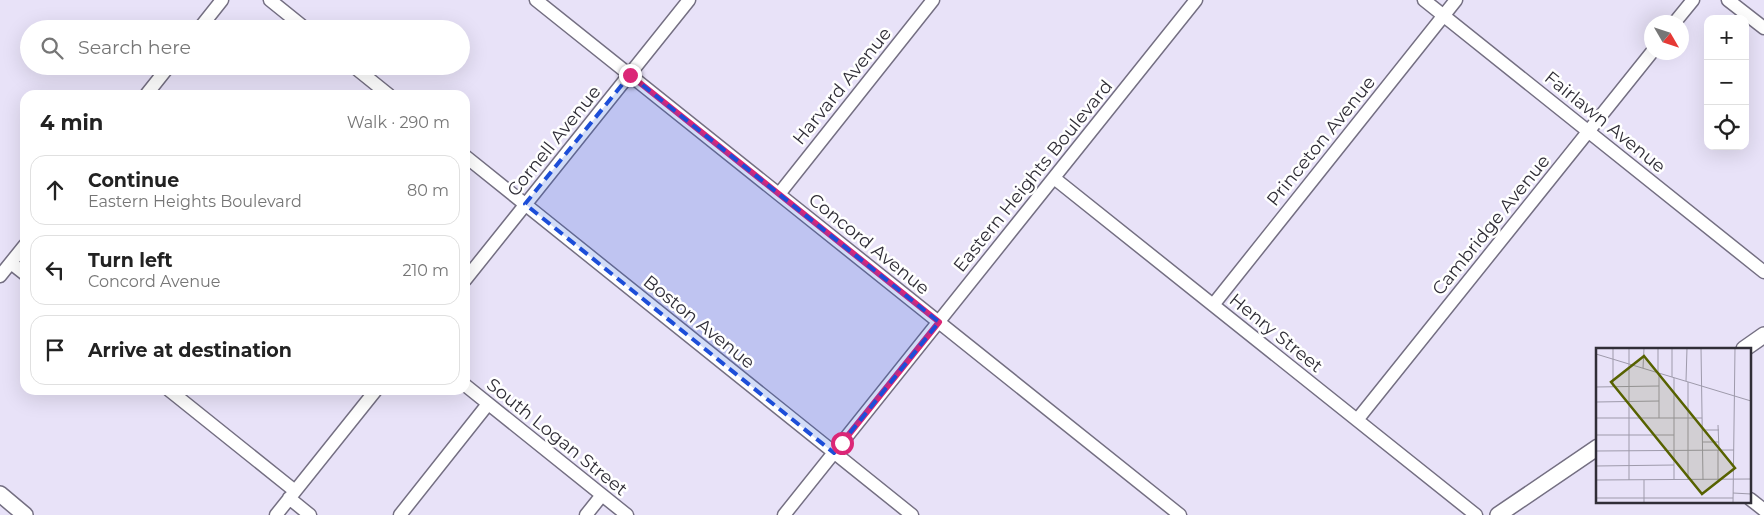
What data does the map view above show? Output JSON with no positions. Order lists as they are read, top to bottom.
{
  "streets": {
    "street": [
      "Harvard Avenue",
      "Fairlawn Avenue",
      "Cornell Avenue",
      "Princeton Avenue",
      "Eastern Heights Boulevard",
      "Cambridge Avenue",
      "Concord Avenue",
      "Boston Avenue",
      "Henry Street",
      "South Logan Street"
    ]
  },
  "crossings": [
    ["Harvard Avenue", "Concord Avenue"],
    ["Fairlawn Avenue", "Princeton Avenue"],
    ["Fairlawn Avenue", "Cambridge Avenue"],
    ["Cornell Avenue", "Concord Avenue"],
    ["Cornell Avenue", "Boston Avenue"],
    ["Princeton Avenue", "Henry Street"],
    ["Eastern Heights Boulevard", "Concord Avenue"],
    ["Eastern Heights Boulevard", "Boston Avenue"],
    ["Eastern Heights Boulevard", "Henry Street"],
    ["Cambridge Avenue", "Henry Street"]
  ],
  "north": "bottom right",
  "page": {
    "map_buttons": ["+", "−"],
    "search": "Search here",
    "heading": ["4 min", "Walk · 290 m"],
    "list": [
      ["Continue", "Eastern Heights Boulevard", "80 m"],
      ["Turn left", "Concord Avenue", "210 m"],
      "Arrive at destination"
    ]
  }
}
